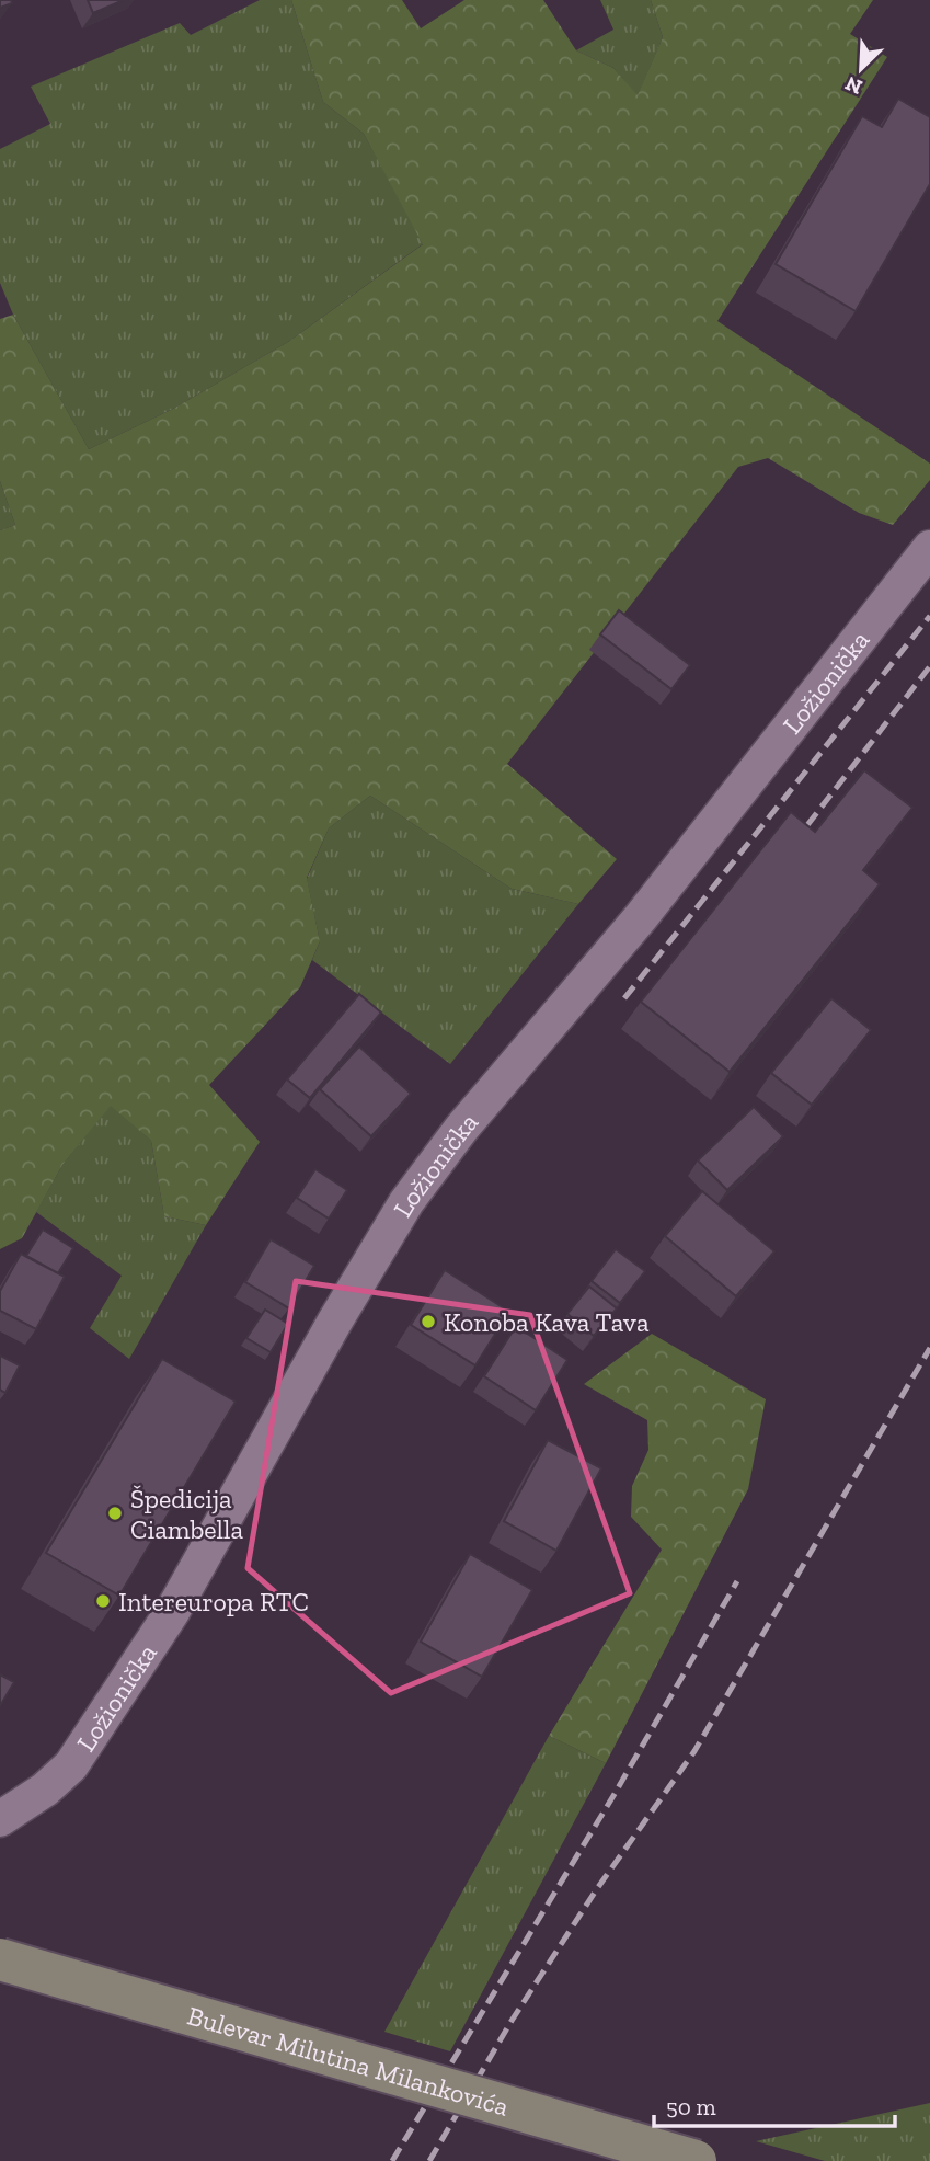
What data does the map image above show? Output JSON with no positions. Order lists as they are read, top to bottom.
{
  "streets": {
    "street": ["Ložionička", "Bulevar Milutina Milankovića"]
  },
  "places": ["Konoba Kava Tava", "Špedicija Ciambella", "Intereuropa RTC"],
  "scale_bar": "50 m",
  "north": "bottom left"
}
